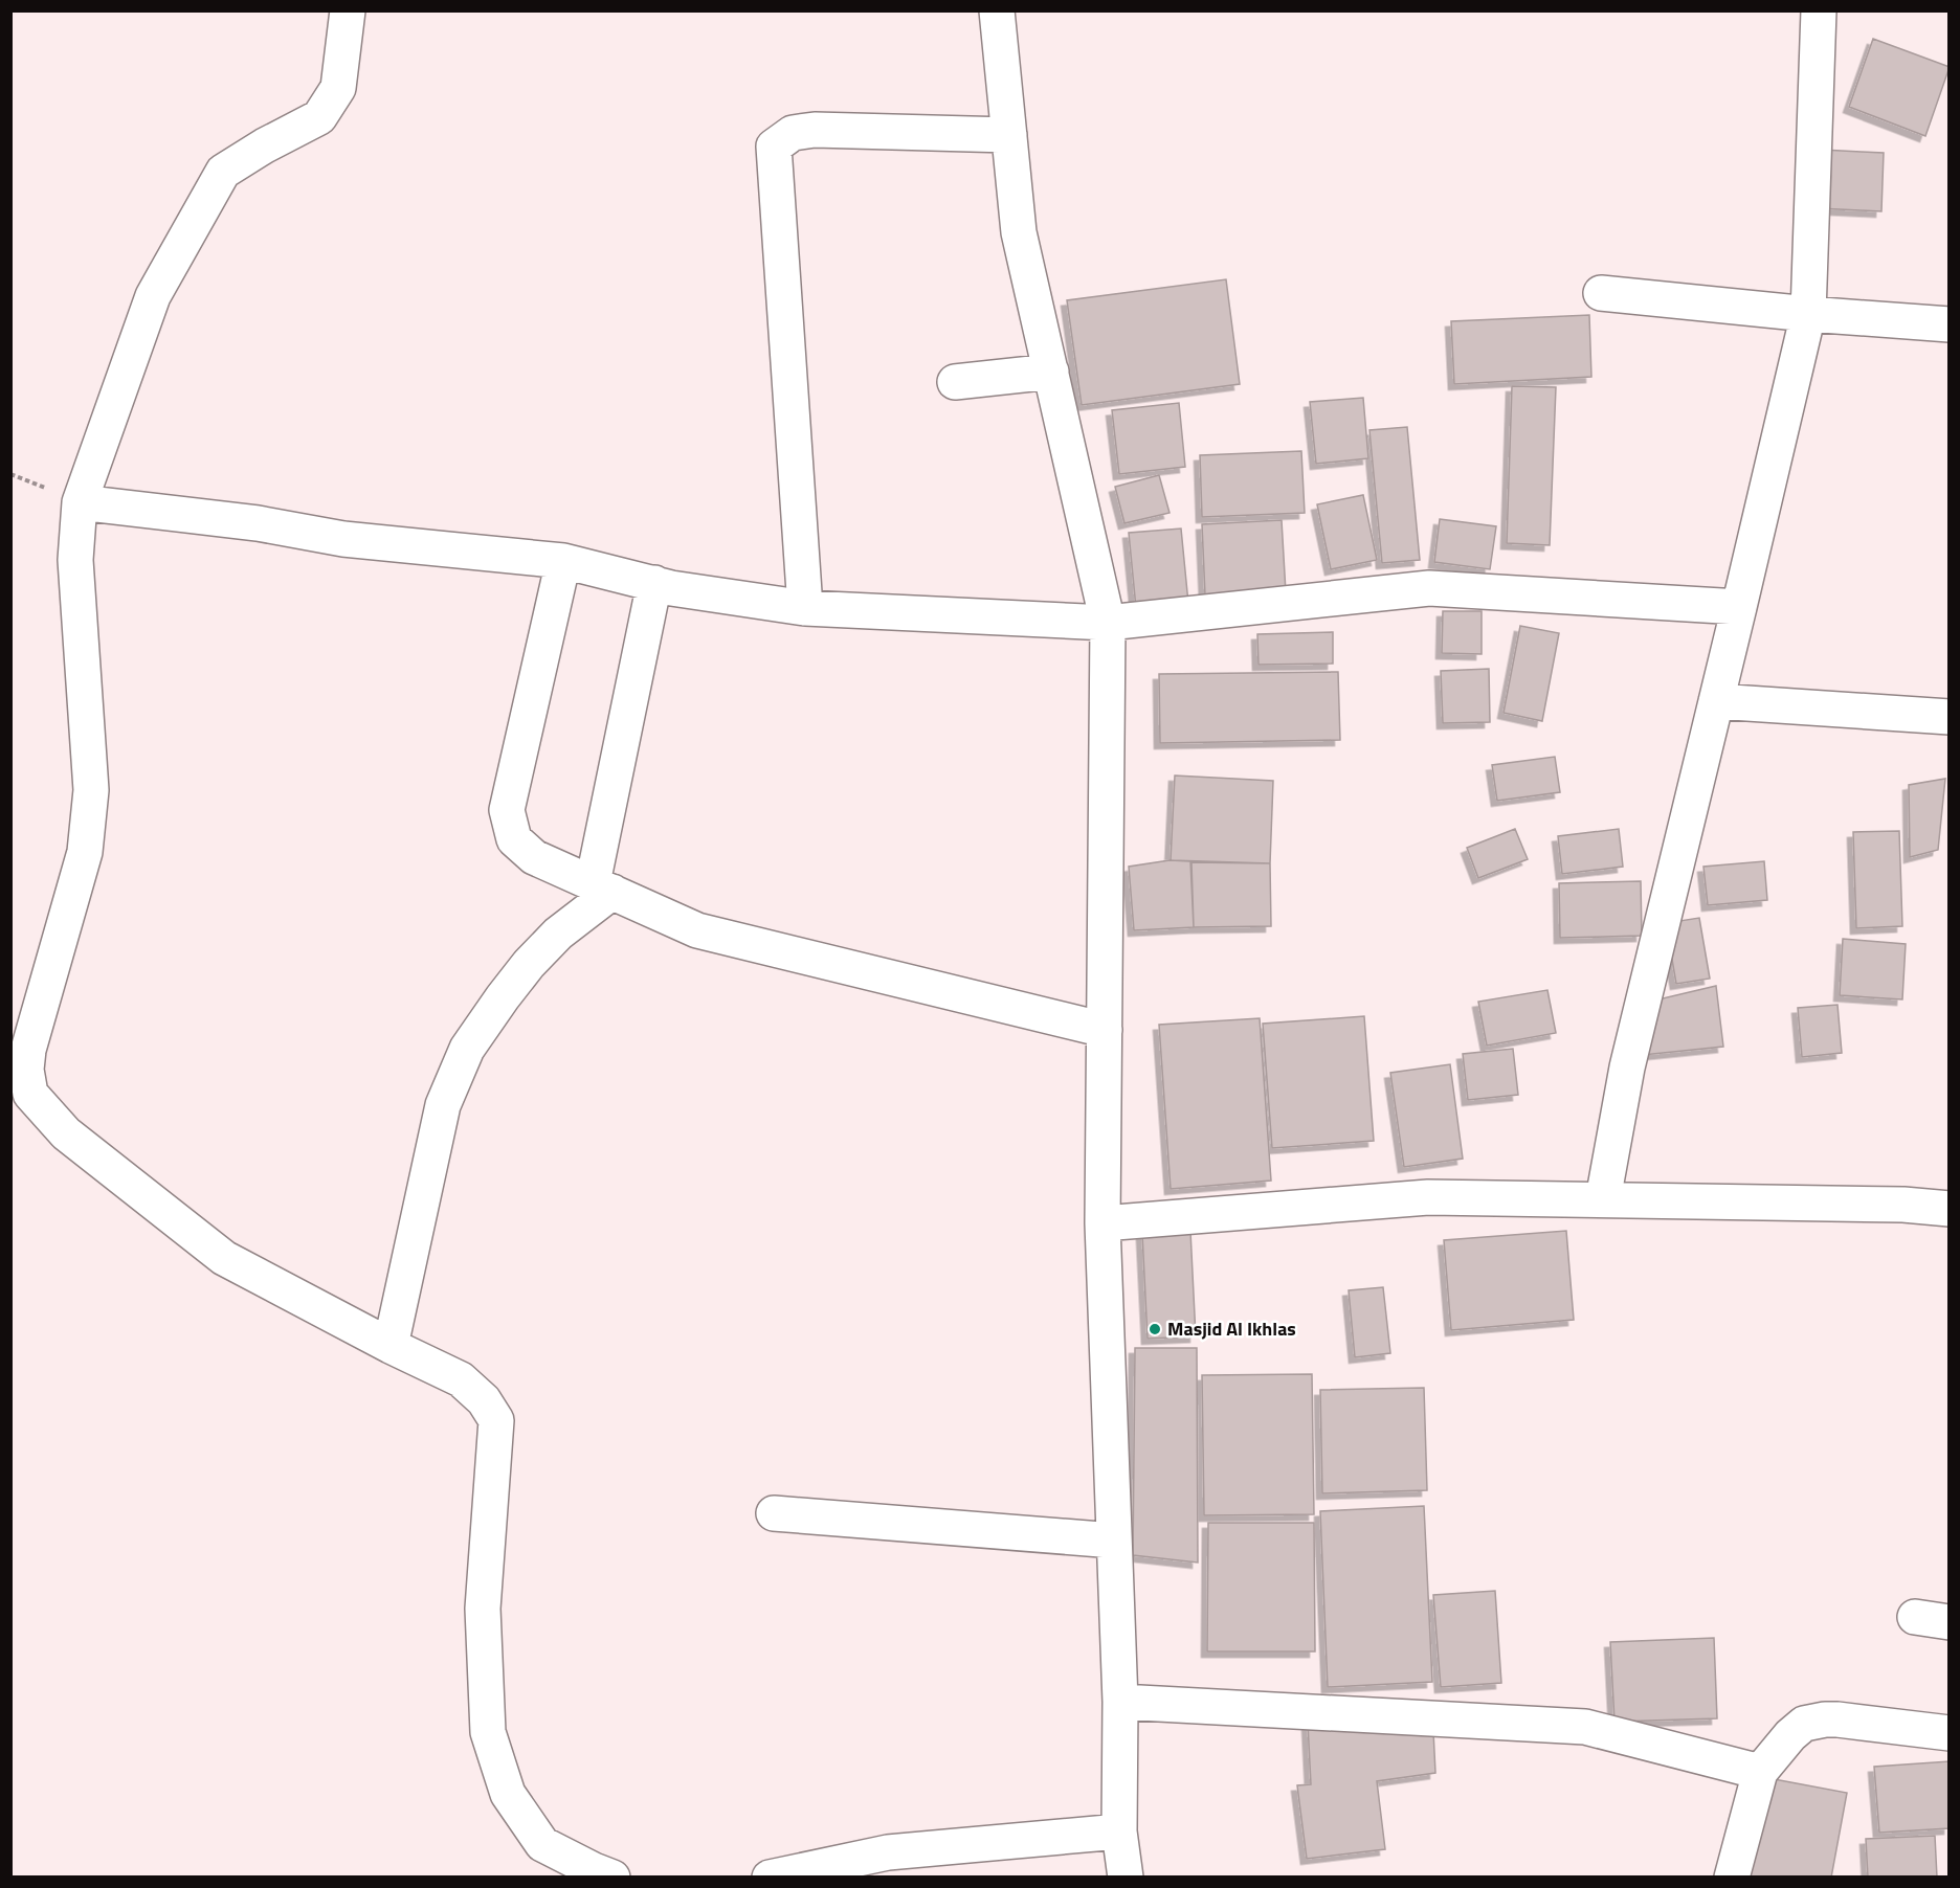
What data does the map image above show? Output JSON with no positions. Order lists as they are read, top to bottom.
{
  "places": ["Masjid Al Ikhlas"]
}
